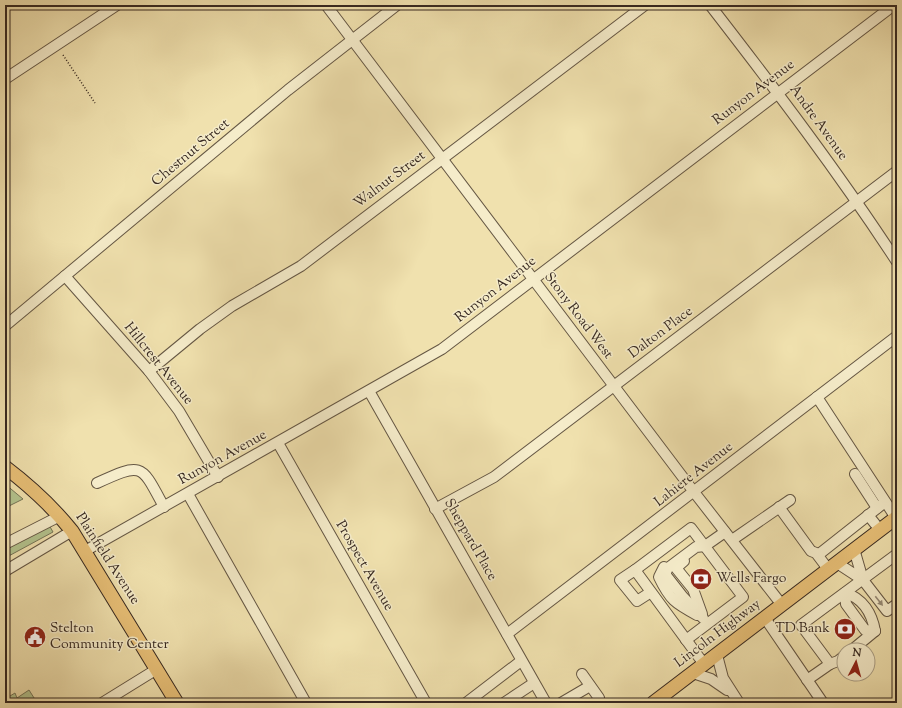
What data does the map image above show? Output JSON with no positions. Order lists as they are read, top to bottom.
{
  "streets": {
    "main road": ["Plainfield Avenue", "Lincoln Highway"],
    "street": [
      "Runyon Avenue",
      "Andre Avenue",
      "Chestnut Street",
      "Walnut Street",
      "Stony Road West",
      "Dalton Place",
      "Hillcrest Avenue",
      "Lahiere Avenue",
      "Sheppard Place",
      "Prospect Avenue"
    ]
  },
  "crossings": [
    ["Runyon Avenue", "Andre Avenue"],
    ["Runyon Avenue", "Stony Road West"],
    ["Runyon Avenue", "Hillcrest Avenue"],
    ["Runyon Avenue", "Sheppard Place"],
    ["Runyon Avenue", "Plainfield Avenue"],
    ["Runyon Avenue", "Prospect Avenue"],
    ["Andre Avenue", "Dalton Place"],
    ["Chestnut Street", "Stony Road West"],
    ["Chestnut Street", "Hillcrest Avenue"],
    ["Walnut Street", "Stony Road West"],
    ["Walnut Street", "Hillcrest Avenue"],
    ["Stony Road West", "Dalton Place"],
    ["Stony Road West", "Lahiere Avenue"],
    ["Stony Road West", "Lincoln Highway"],
    ["Dalton Place", "Sheppard Place"],
    ["Lahiere Avenue", "Sheppard Place"]
  ],
  "places": {
    "bank": ["Wells Fargo", "TD Bank"],
    "public building": ["Stelton Community Center"]
  },
  "north": "top"
}
